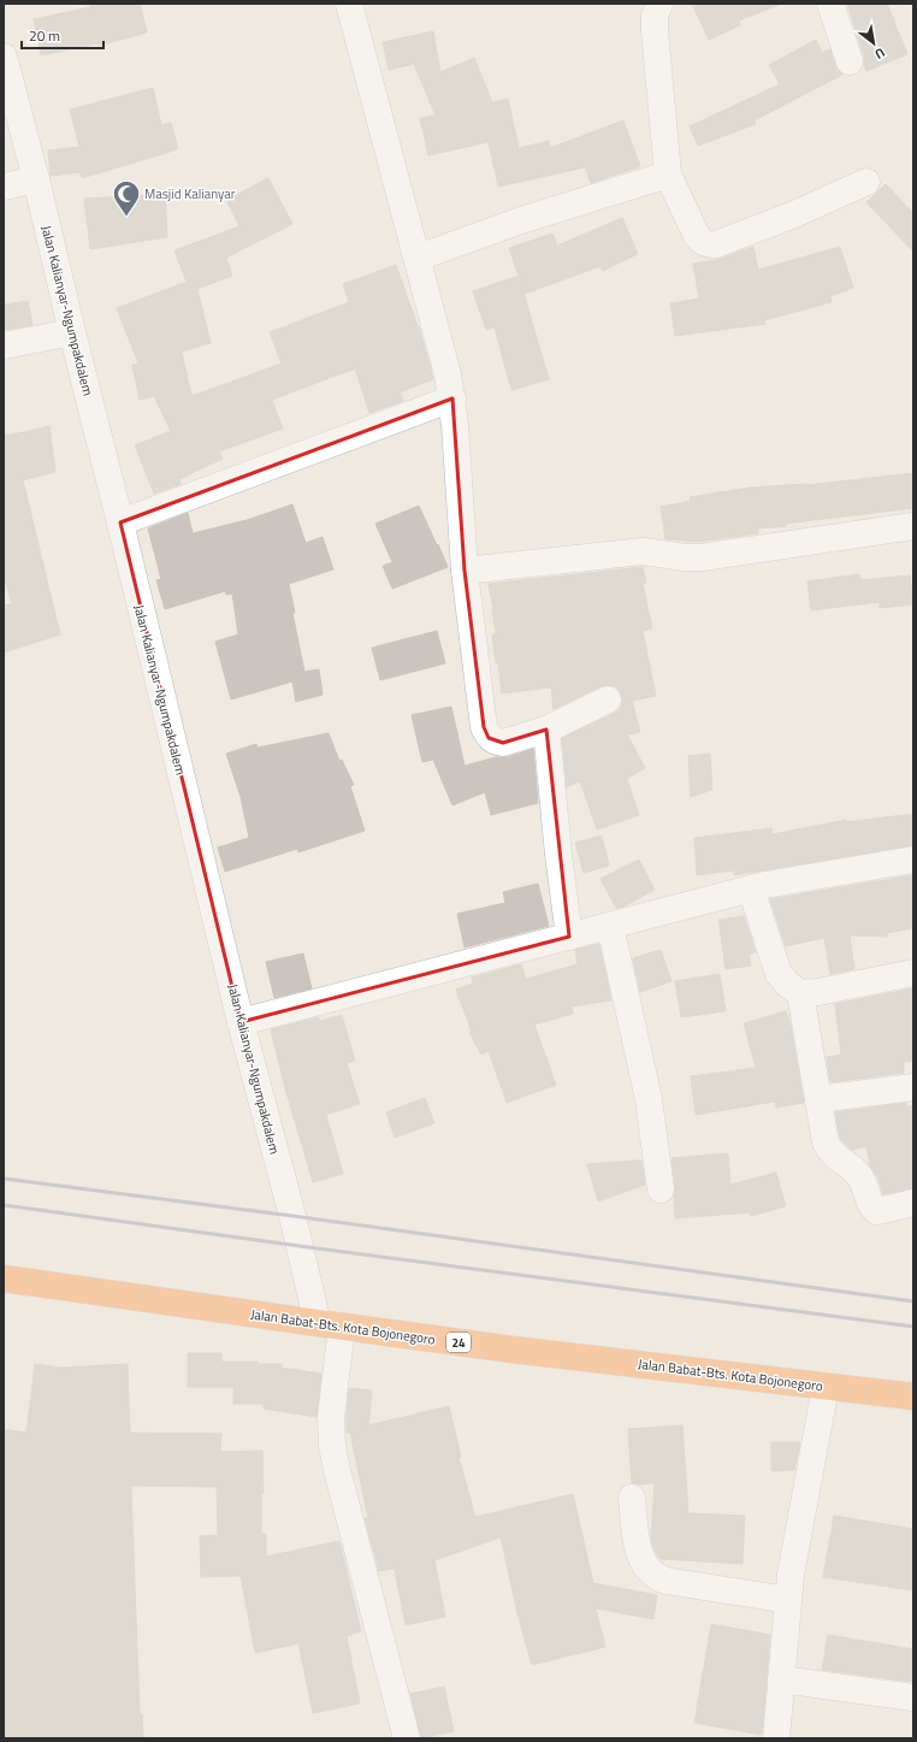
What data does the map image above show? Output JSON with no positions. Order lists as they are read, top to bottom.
{
  "streets": {
    "highway": ["Jalan Babat-Bts. Kota Bojonegoro", "24"],
    "street": ["Jalan Kalianyar-Ngumpakdalem"]
  },
  "crossings": [
    ["Jalan Kalianyar-Ngumpakdalem", "Jalan Babat-Bts. Kota Bojonegoro"]
  ],
  "places": {
    "mosque": ["Masjid Kalianyar"]
  },
  "scale_bar": "20 m",
  "north": "bottom right"
}
